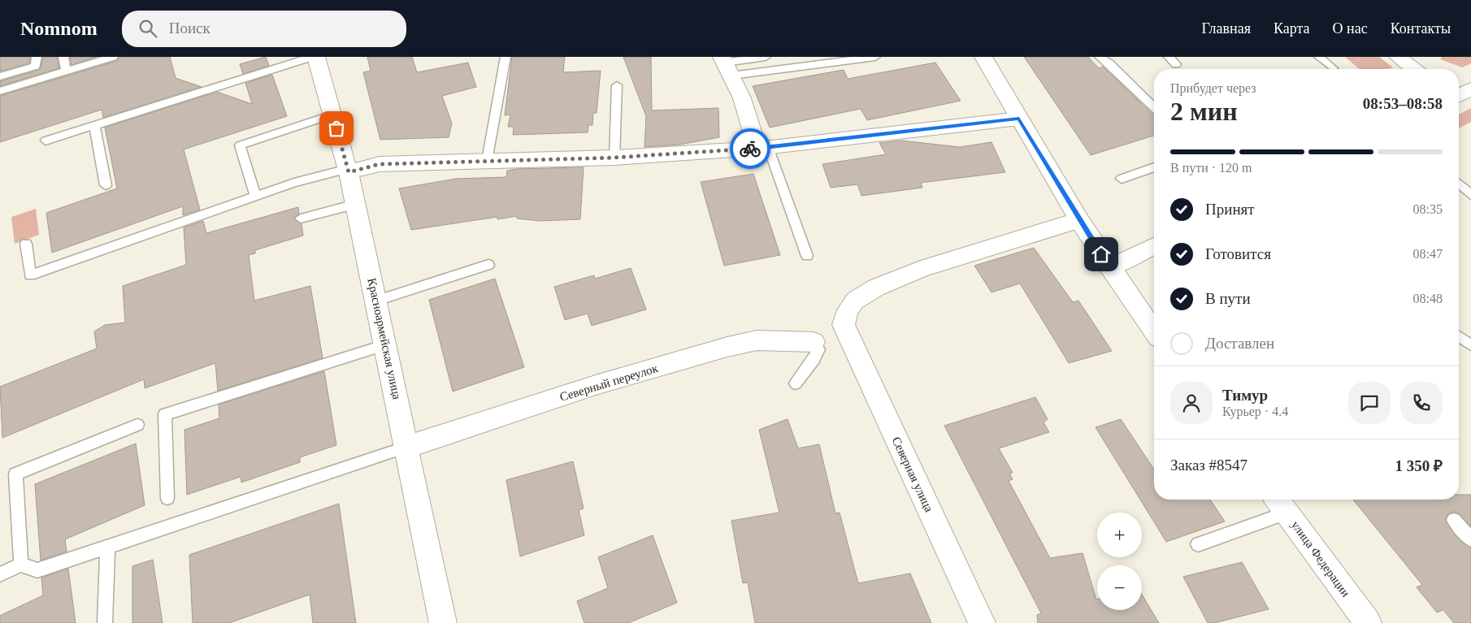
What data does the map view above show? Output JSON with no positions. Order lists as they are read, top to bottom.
{
  "streets": {
    "street": [
      "Красноармейская улица",
      "Северный переулок",
      "Северная улица",
      "улица Федерации"
    ]
  },
  "crossings": [
    ["Красноармейская улица", "Северный переулок"]
  ],
  "page": {
    "header": "Nomnom",
    "search": "Поиск",
    "nav": [
      "Главная",
      "Карта",
      "О нас",
      "Контакты"
    ],
    "heading": ["2 мин", "Прибудет через", "08:53–08:58"],
    "panel": [
      "Тимур",
      "Курьер · 4.4",
      "Заказ #8547",
      "1 350 ₽"
    ],
    "bar": "В пути · 120 m",
    "list": [
      ["Принят", "08:35"],
      ["Готовится", "08:47"],
      ["В пути", "08:48"],
      "Доставлен"
    ],
    "map_buttons": ["+", "−"]
  }
}
